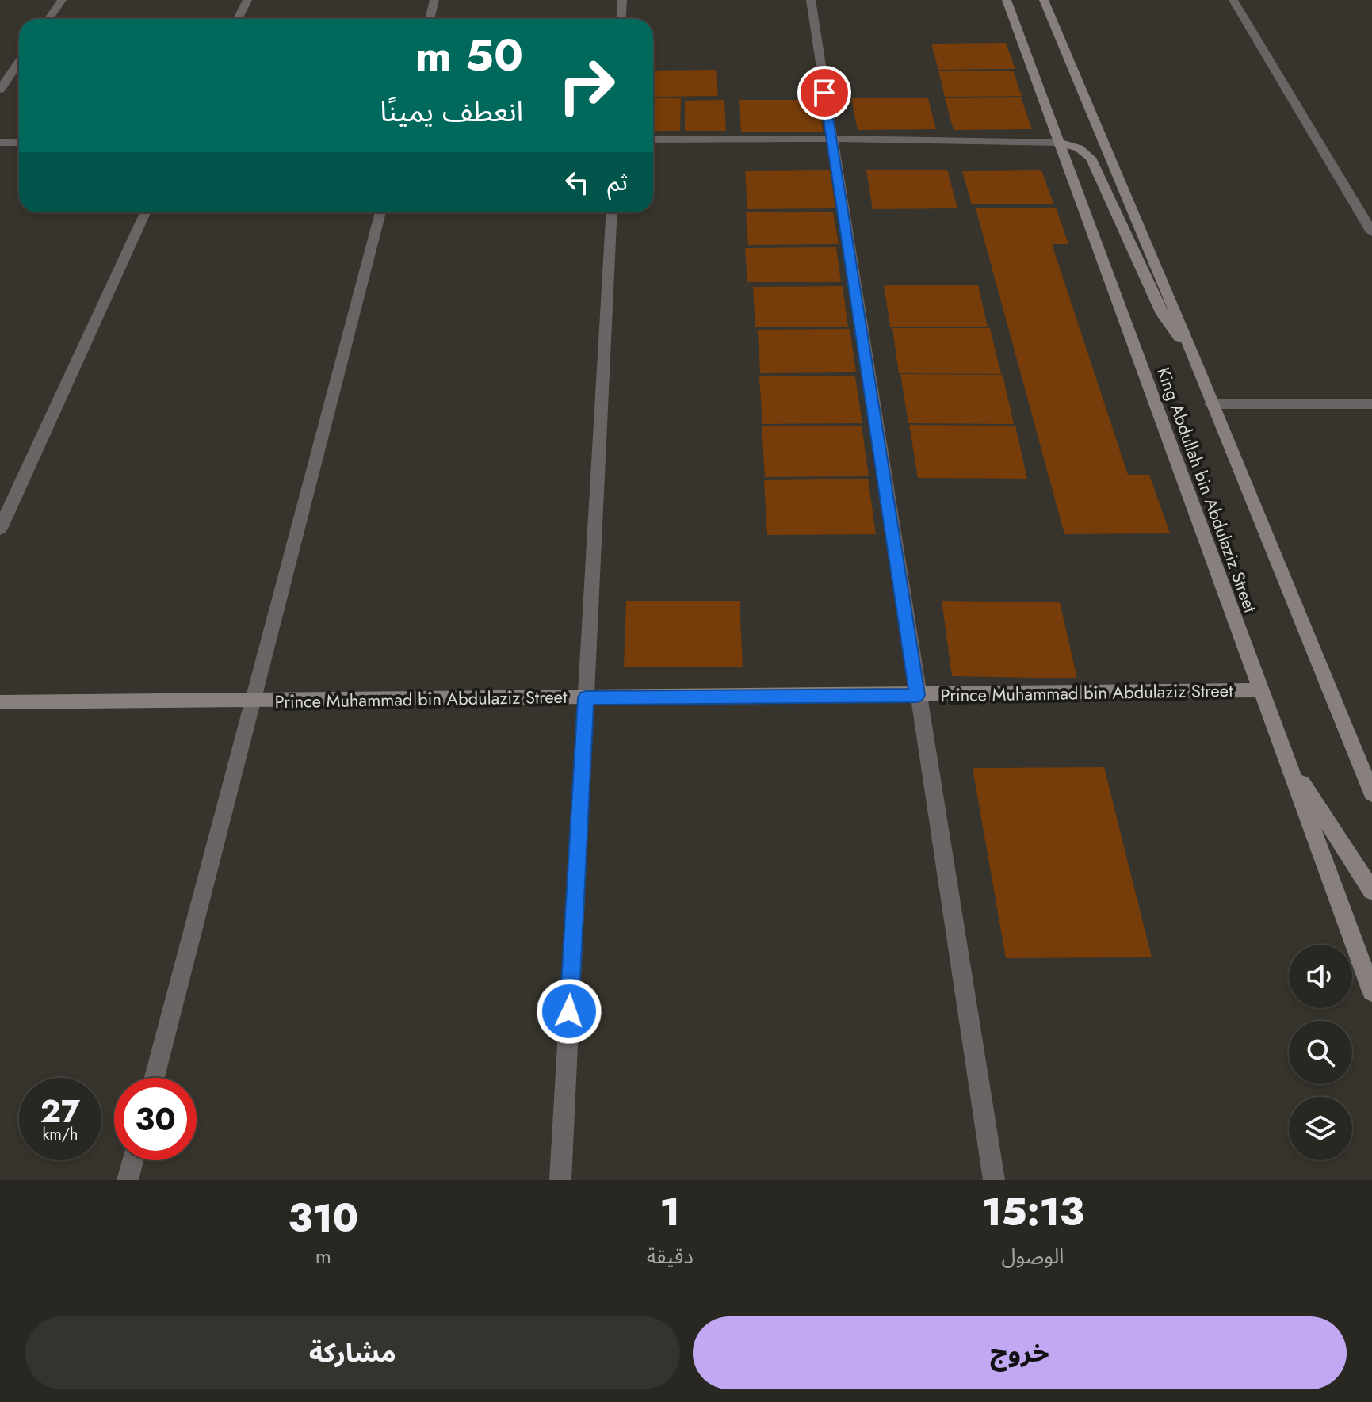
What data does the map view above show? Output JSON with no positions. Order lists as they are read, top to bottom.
{
  "streets": {
    "main road": ["King Abdullah bin Abdulaziz Street", "Prince Muhammad bin Abdulaziz Street"]
  },
  "crossings": [
    ["King Abdullah bin Abdulaziz Street", "Prince Muhammad bin Abdulaziz Street"]
  ],
  "page": {
    "turn": ["50 m", "انعطف يمينًا"],
    "then": "ثم",
    "speed": "27 km/h",
    "limit": "30",
    "eta": [
      "15:13",
      "الوصول",
      "1",
      "دقيقة",
      "310",
      "m"
    ],
    "buttons": ["خروج", "مشاركة"]
  }
}
